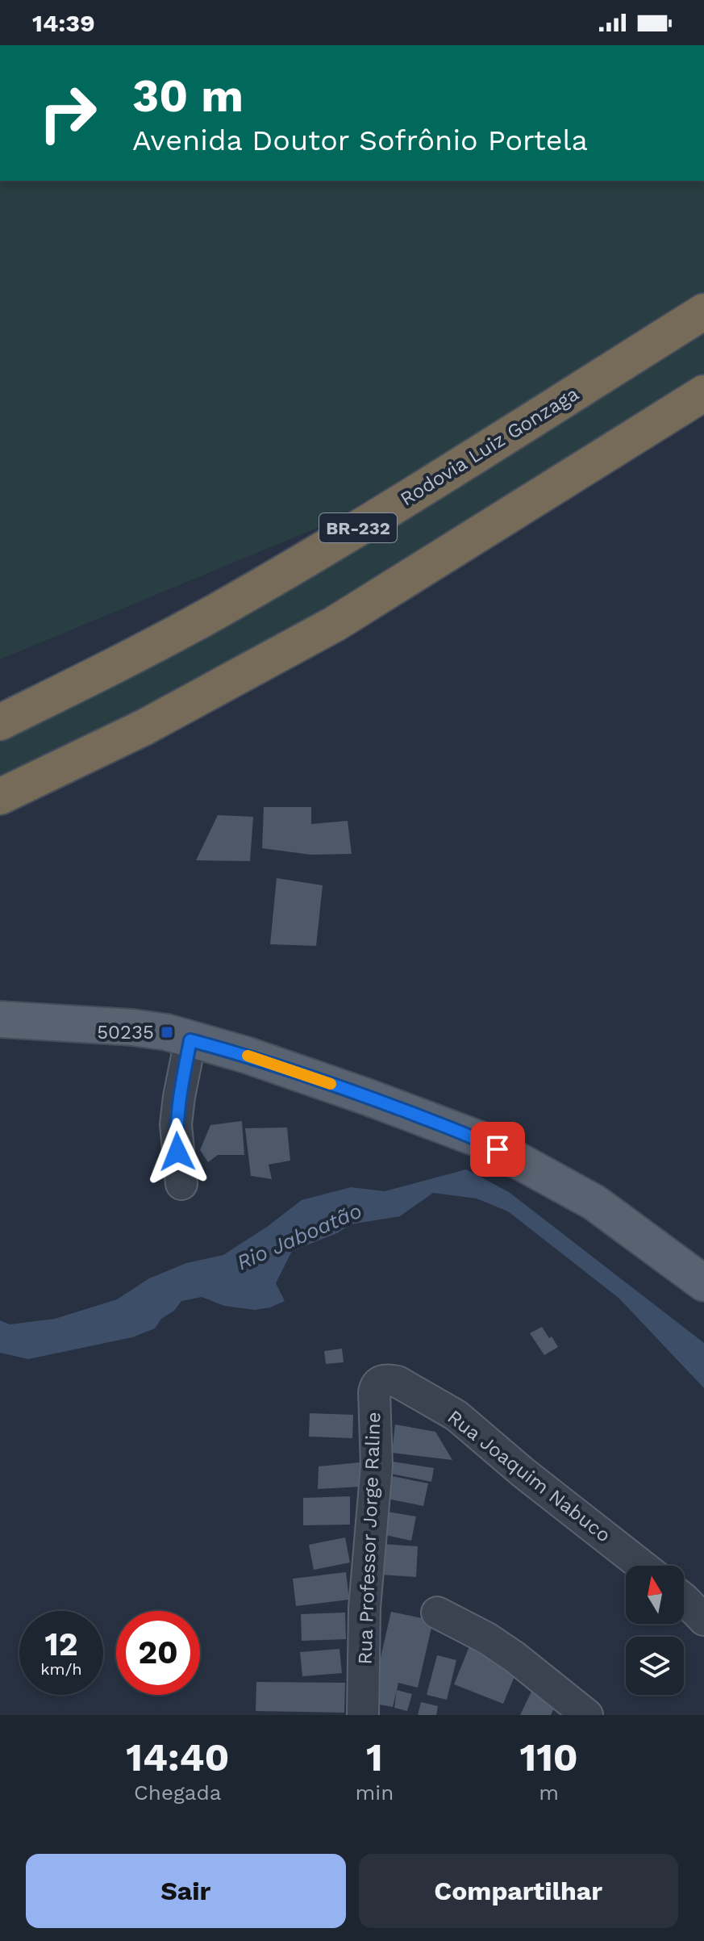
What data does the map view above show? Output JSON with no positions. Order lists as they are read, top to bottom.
{
  "streets": {
    "highway": ["Rodovia Luiz Gonzaga", "BR-232"],
    "street": ["Rua Joaquim Nabuco", "Rua Professor Jorge Raline"]
  },
  "crossings": [
    ["Rua Joaquim Nabuco", "Rua Professor Jorge Raline"]
  ],
  "water": ["Rio Jaboatão"],
  "places": {
    "transit": ["50235"]
  },
  "north": "top",
  "page": {
    "status": "14:39",
    "turn": ["30 m", "Avenida Doutor Sofrônio Portela"],
    "speed": "12 km/h",
    "limit": "20",
    "eta": [
      "14:40",
      "Chegada",
      "1",
      "min",
      "110",
      "m"
    ],
    "buttons": ["Sair", "Compartilhar"]
  }
}
